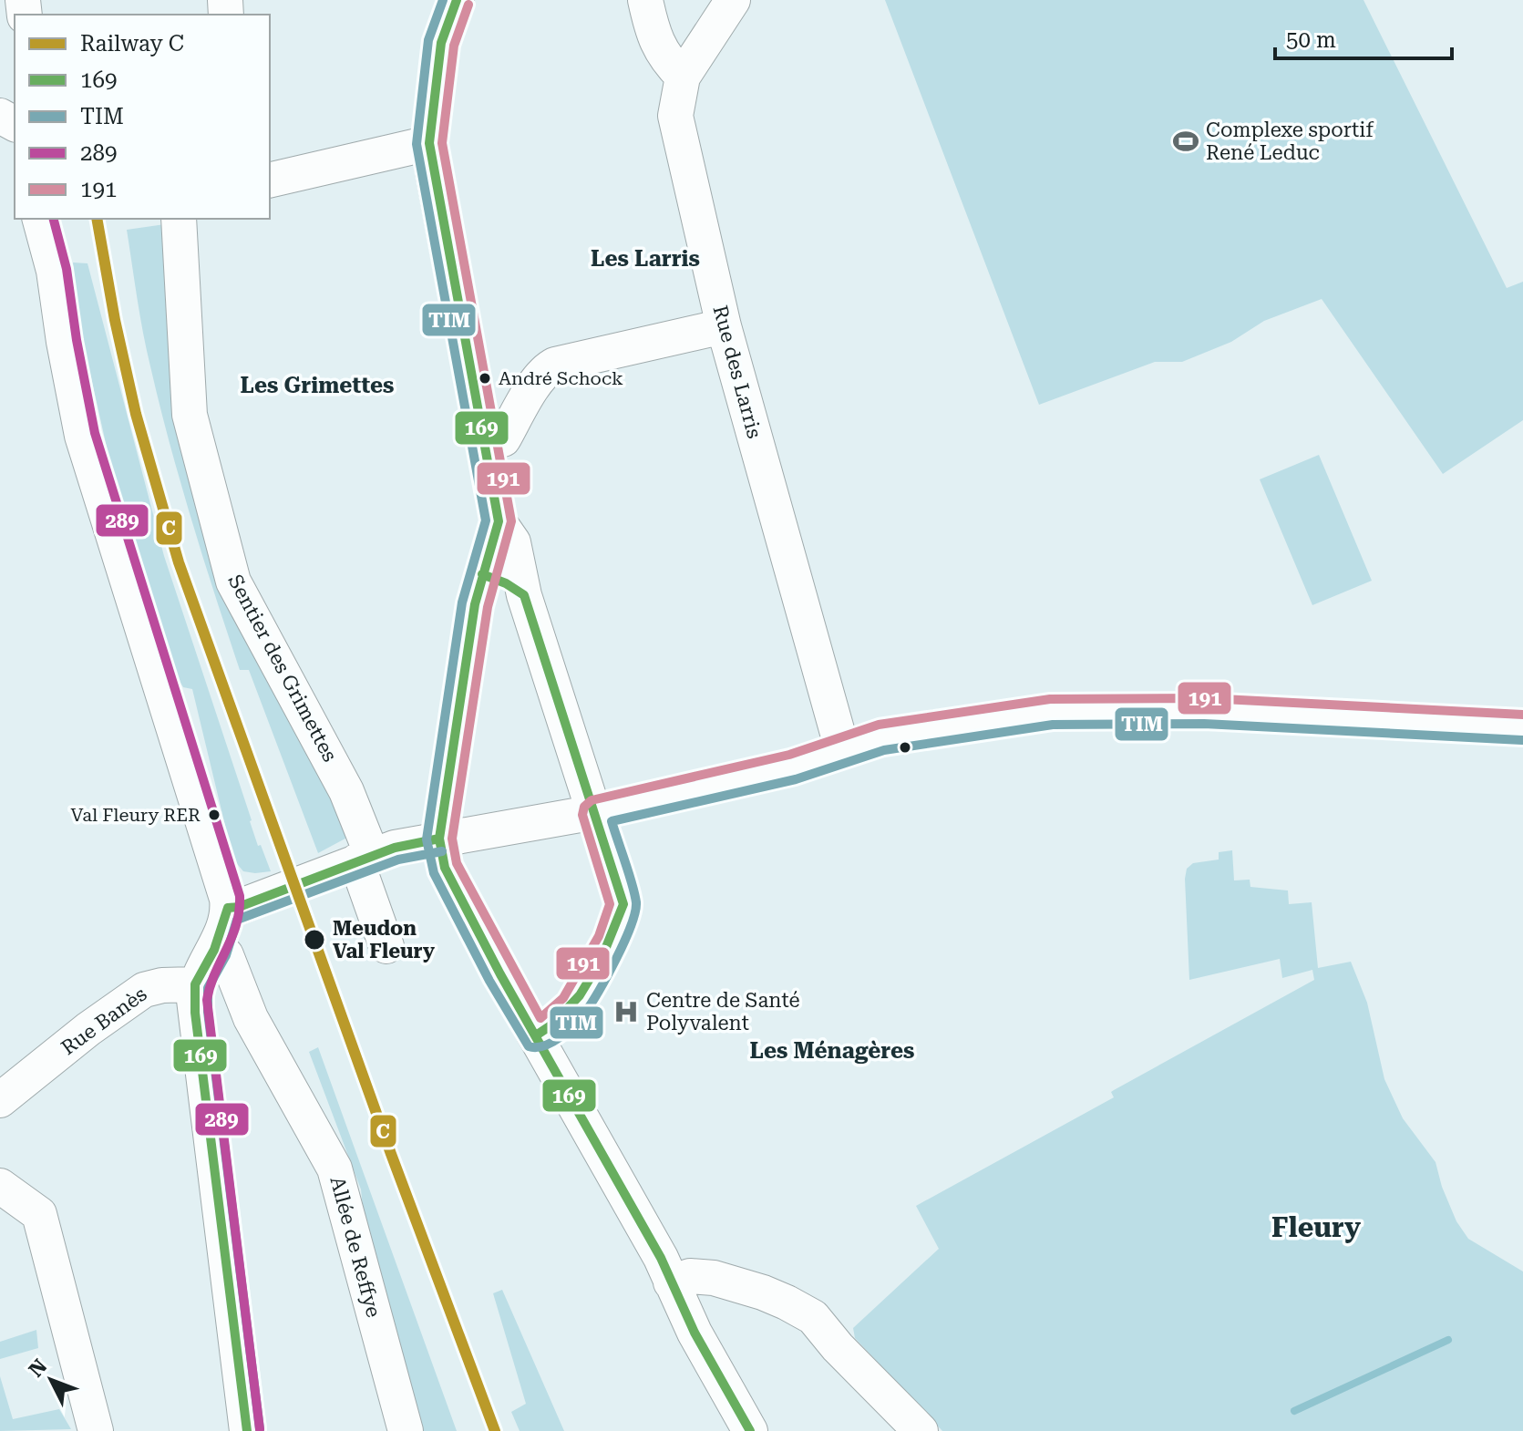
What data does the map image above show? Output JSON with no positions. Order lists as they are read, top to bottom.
{
  "streets": {
    "street": [
      "Rue des Larris",
      "Sentier des Grimettes",
      "Rue Banès",
      "Allée de Reffye"
    ]
  },
  "districts": [
    "Les Larris",
    "Les Grimettes",
    "Les Ménagères",
    "Fleury"
  ],
  "places": {
    "sports": ["Complexe sportif René Leduc"],
    "other": ["André Schock", "Val Fleury RER", "Meudon Val Fleury"],
    "hospital": ["Centre de Santé Polyvalent"]
  },
  "lines": [
    "transit line 169",
    "transit line TIM",
    "transit line 191",
    "rail line C",
    "transit line 289"
  ],
  "legend": [
    "Railway C",
    "169",
    "TIM",
    "289",
    "191"
  ],
  "scale_bar": "50 m",
  "north": "top left"
}
